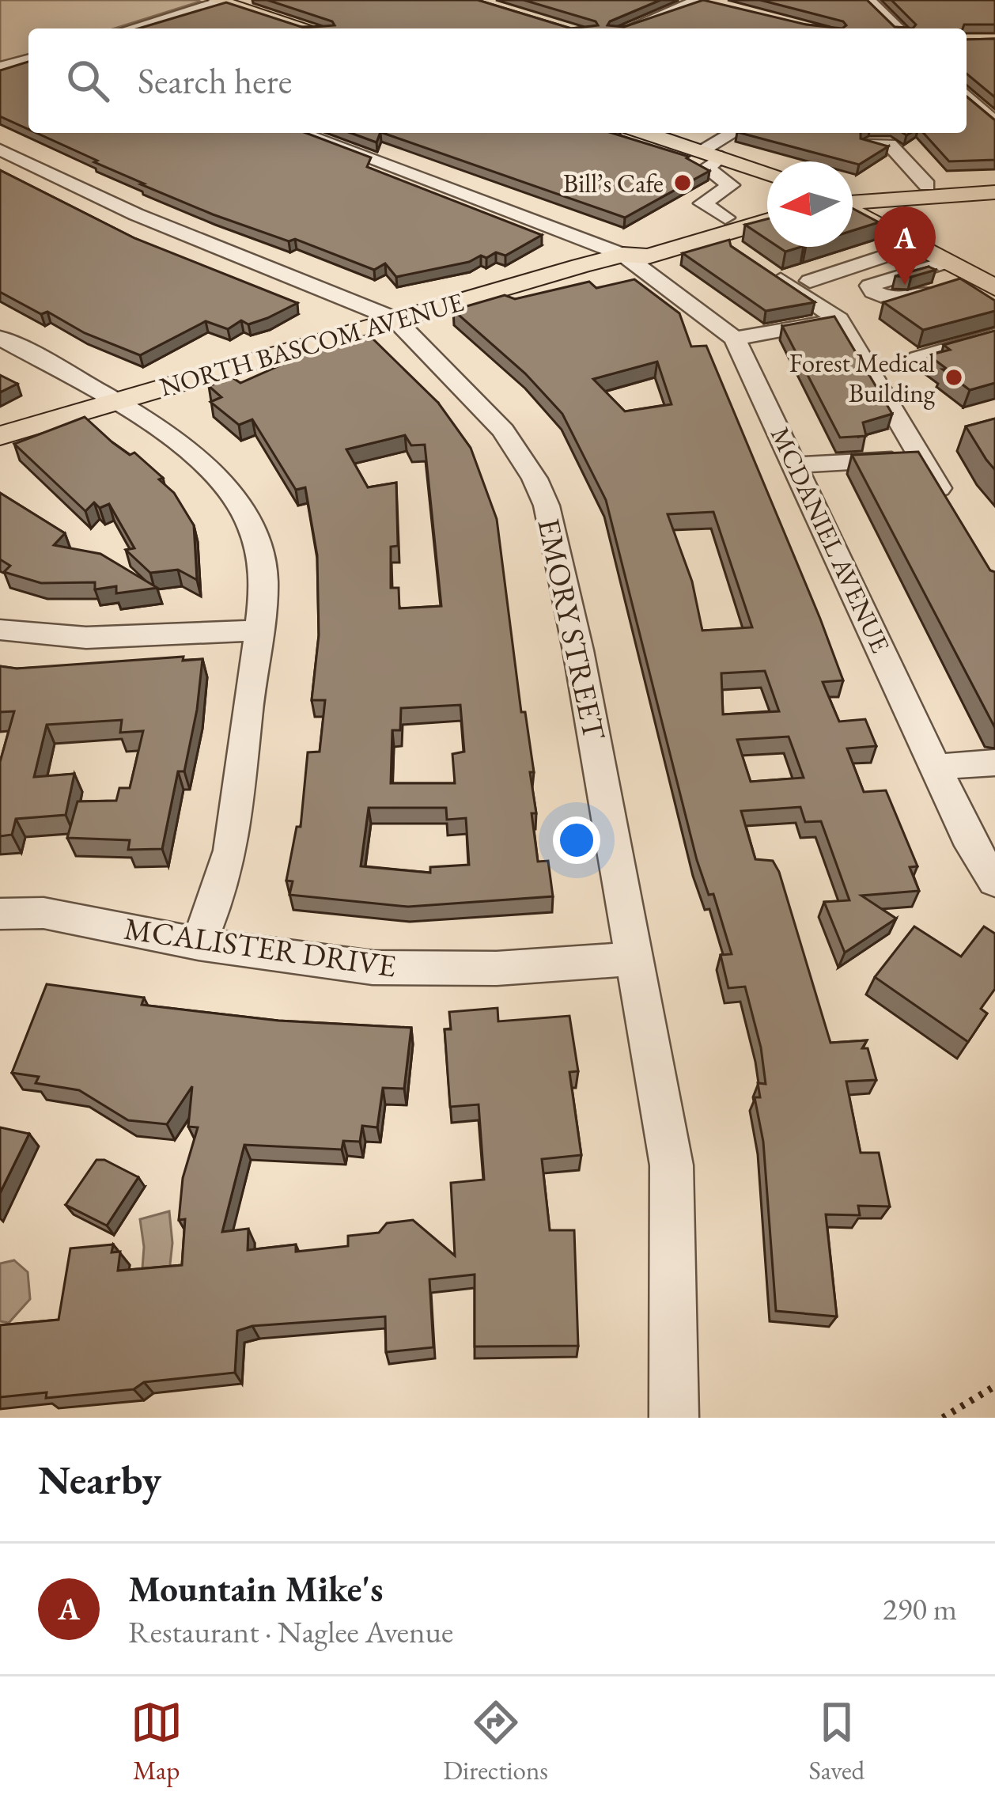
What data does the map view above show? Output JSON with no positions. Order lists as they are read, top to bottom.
{
  "streets": {
    "main road": ["NORTH BASCOM AVENUE"],
    "street": ["MCDANIEL AVENUE", "EMORY STREET", "MCALISTER DRIVE"]
  },
  "crossings": [
    ["NORTH BASCOM AVENUE", "MCDANIEL AVENUE"],
    ["NORTH BASCOM AVENUE", "EMORY STREET"],
    ["EMORY STREET", "MCALISTER DRIVE"]
  ],
  "places": ["Bill’s Cafe", "Forest Medical Building"],
  "north": "left",
  "page": {
    "search": "Search here",
    "pins": "A",
    "heading": "Nearby",
    "list": [
      {
        "mark": "A",
        "name": "Mountain Mike's",
        "note": "Restaurant · Naglee Avenue",
        "value": "290 m"
      }
    ],
    "nav": ["Map", "Directions", "Saved"]
  }
}
